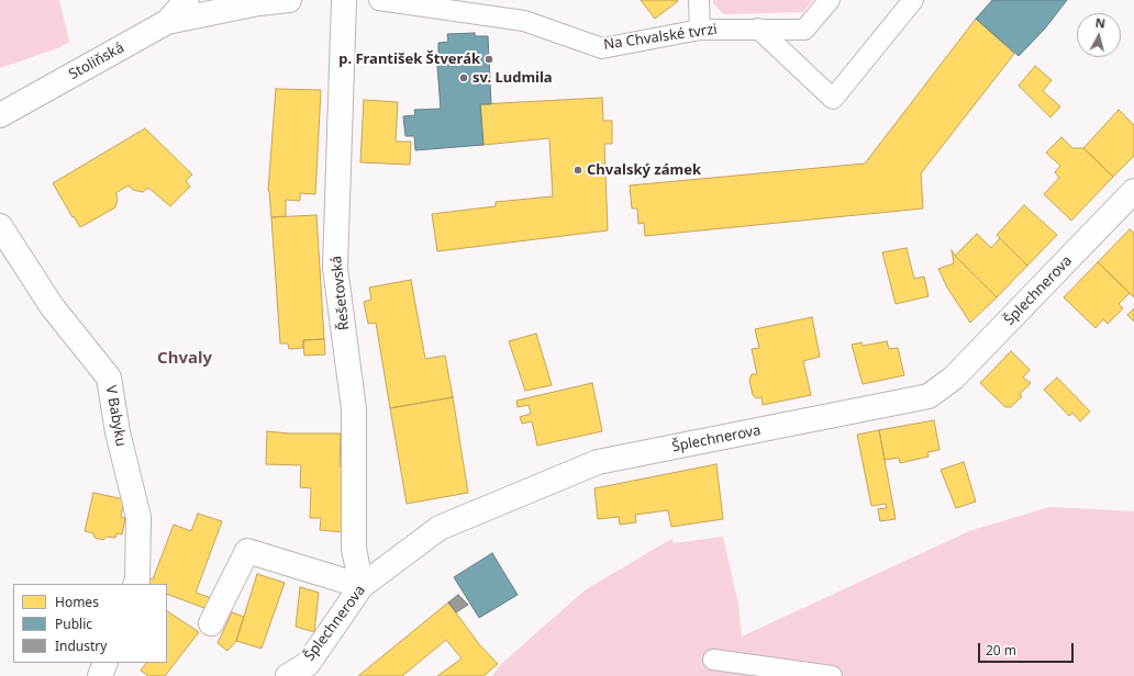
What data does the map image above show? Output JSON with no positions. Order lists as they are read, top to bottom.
{
  "streets": {
    "street": [
      "Stoliňská",
      "Šplechnerova",
      "Řešetovská",
      "V Babyku"
    ],
    "lane": ["Na Chvalské tvrzi"]
  },
  "crossings": [
    ["Šplechnerova", "Řešetovská"]
  ],
  "districts": ["Chvaly"],
  "places": ["p. František Štverák", "sv. Ludmila", "Chvalský zámek"],
  "legend": ["Homes", "Public", "Industry"],
  "scale_bar": "20 m",
  "north": "top"
}
